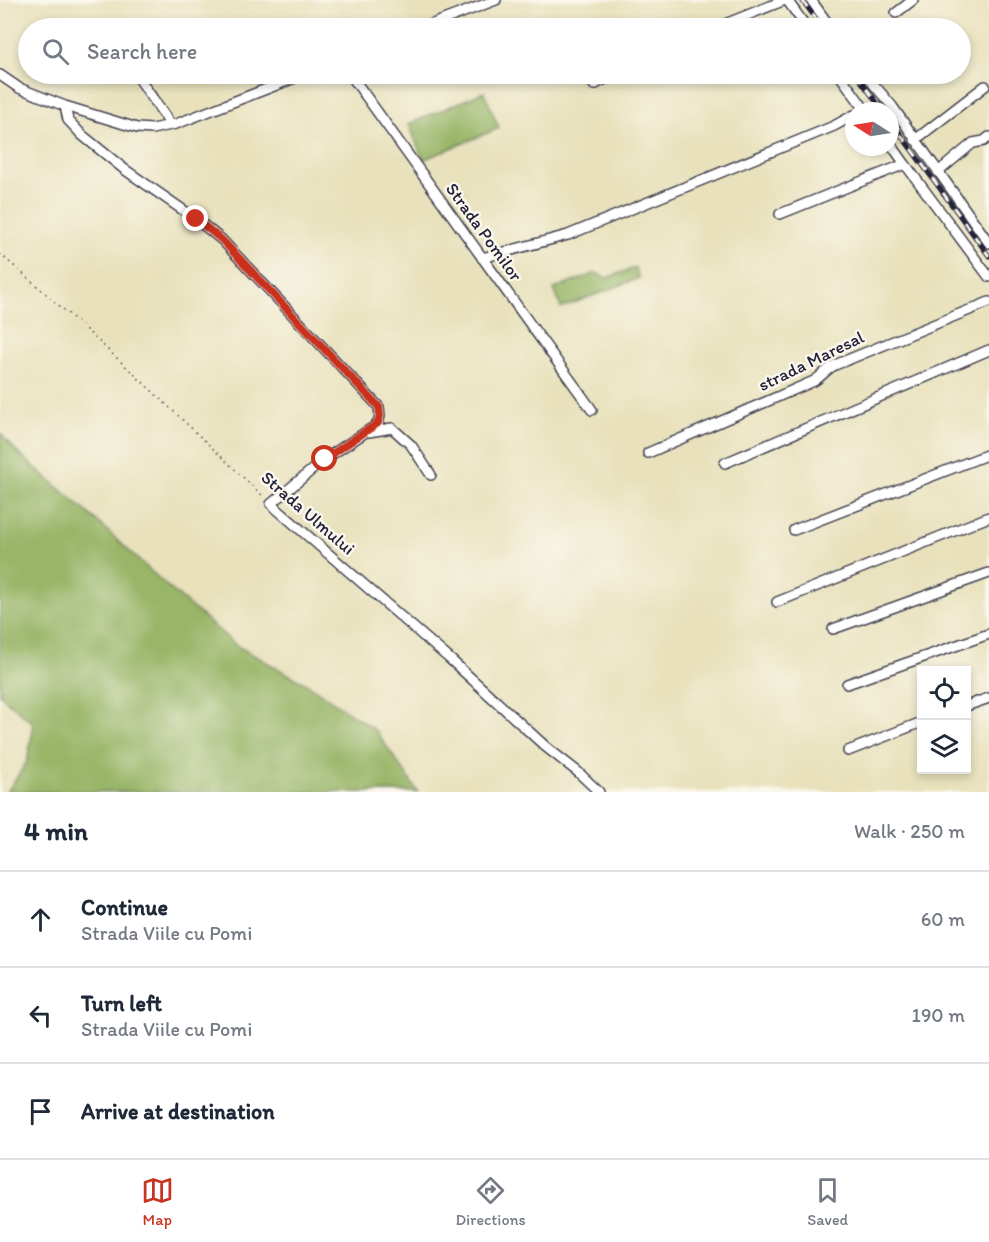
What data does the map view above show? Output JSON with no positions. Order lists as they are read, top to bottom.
{
  "streets": {
    "street": ["Strada Pomilor", "strada Maresal", "Strada Ulmului"]
  },
  "north": "left",
  "page": {
    "search": "Search here",
    "heading": ["4 min", "Walk · 250 m"],
    "list": [
      ["Continue", "Strada Viile cu Pomi", "60 m"],
      ["Turn left", "Strada Viile cu Pomi", "190 m"],
      "Arrive at destination"
    ],
    "nav": ["Map", "Directions", "Saved"]
  }
}
